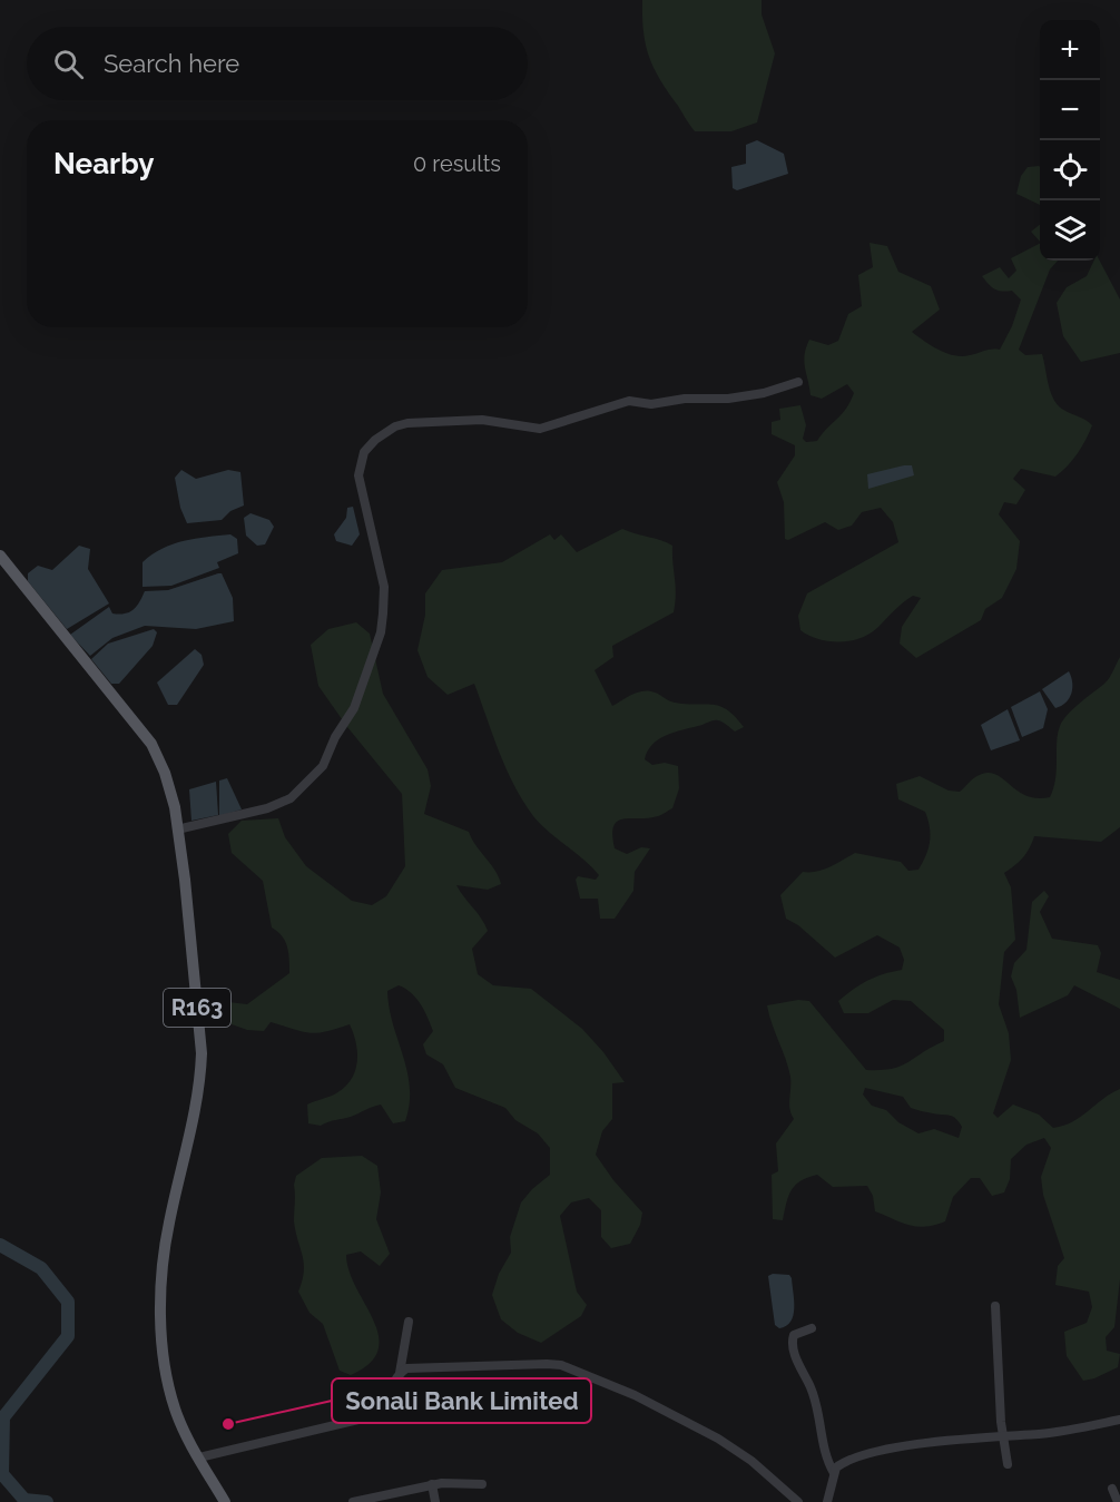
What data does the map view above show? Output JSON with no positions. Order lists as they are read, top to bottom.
{
  "streets": {
    "main road": ["R163"]
  },
  "places": ["Sonali Bank Limited"],
  "page": {
    "map_buttons": ["+", "−"],
    "search": "Search here",
    "heading": ["Nearby", "0 results"]
  }
}
